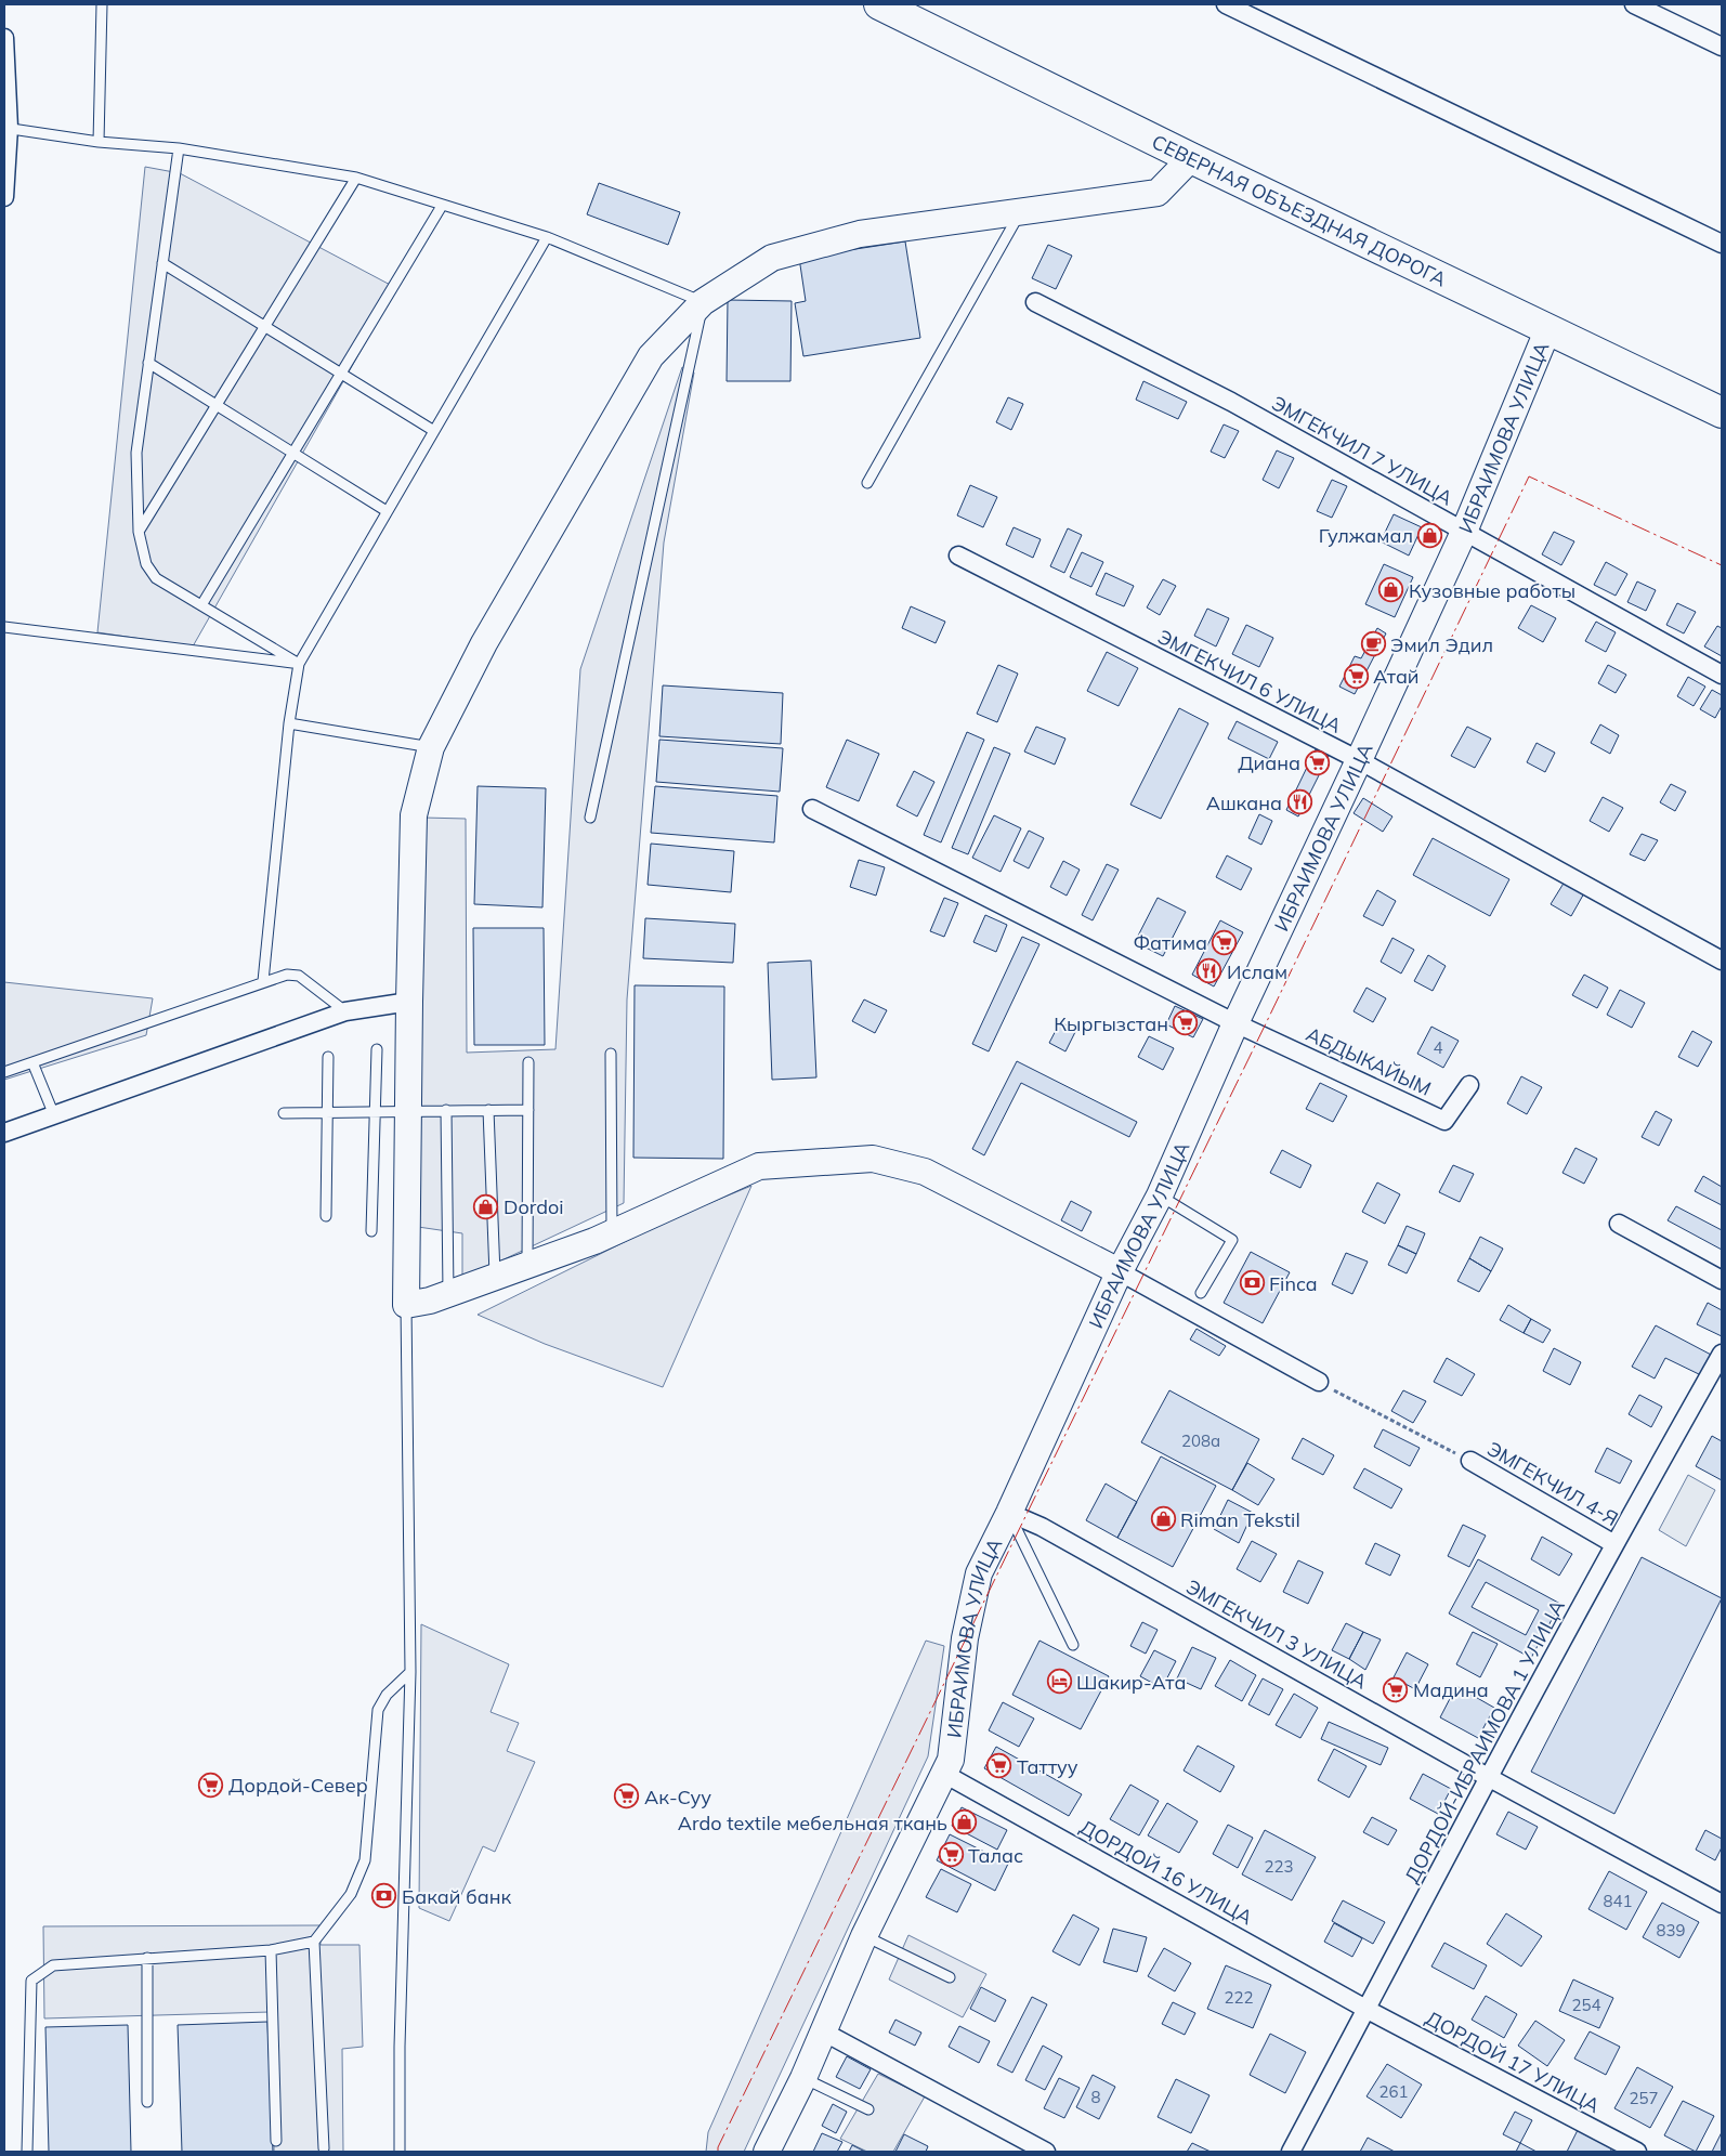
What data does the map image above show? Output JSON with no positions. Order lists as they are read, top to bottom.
{
  "streets": {
    "highway": ["СЕВЕРНАЯ ОБЪЕЗДНАЯ ДОРОГА"],
    "street": [
      "ИБРАИМОВА УЛИЦА",
      "ЭМГЕКЧИЛ 7 УЛИЦА",
      "ЭМГЕКЧИЛ 6 УЛИЦА",
      "АБДЫКАЙЫМ",
      "ЭМГЕКЧИЛ 4-Я",
      "ЭМГЕКЧИЛ 3 УЛИЦА",
      "ДОРДОЙ-ИБРАИМОВА 1 УЛИЦА",
      "ДОРДОЙ 16 УЛИЦА",
      "ДОРДОЙ 17 УЛИЦА"
    ]
  },
  "crossings": [
    ["СЕВЕРНАЯ ОБЪЕЗДНАЯ ДОРОГА", "ИБРАИМОВА УЛИЦА"],
    ["ИБРАИМОВА УЛИЦА", "ЭМГЕКЧИЛ 7 УЛИЦА"],
    ["ИБРАИМОВА УЛИЦА", "ЭМГЕКЧИЛ 6 УЛИЦА"],
    ["ИБРАИМОВА УЛИЦА", "АБДЫКАЙЫМ"],
    ["ИБРАИМОВА УЛИЦА", "ЭМГЕКЧИЛ 3 УЛИЦА"],
    ["ИБРАИМОВА УЛИЦА", "ДОРДОЙ 16 УЛИЦА"],
    ["ЭМГЕКЧИЛ 4-Я", "ДОРДОЙ-ИБРАИМОВА 1 УЛИЦА"],
    ["ЭМГЕКЧИЛ 3 УЛИЦА", "ДОРДОЙ-ИБРАИМОВА 1 УЛИЦА"],
    ["ДОРДОЙ-ИБРАИМОВА 1 УЛИЦА", "ДОРДОЙ 16 УЛИЦА"],
    ["ДОРДОЙ-ИБРАИМОВА 1 УЛИЦА", "ДОРДОЙ 17 УЛИЦА"],
    ["ДОРДОЙ 16 УЛИЦА", "ДОРДОЙ 17 УЛИЦА"]
  ],
  "places": {
    "shop": [
      "Гулжамал",
      "Кузовные работы",
      "Dordoi",
      "Riman Tekstil",
      "Ardo textile мебельная ткань"
    ],
    "cafe": ["Эмил Эдил"],
    "supermarket": [
      "Атай",
      "Диана",
      "Фатима",
      "Кыргызстан",
      "Мадина",
      "Таттуу",
      "Дордой-Север",
      "Ак-Суу",
      "Талас"
    ],
    "restaurant": ["Ашкана", "Ислам"],
    "bank": ["Finca", "Бакай банк"],
    "hotel": ["Шакир-Ата"]
  },
  "house_numbers": [
    "4",
    "208а",
    "223",
    "841",
    "839",
    "222",
    "254",
    "261",
    "8",
    "257"
  ]
}
